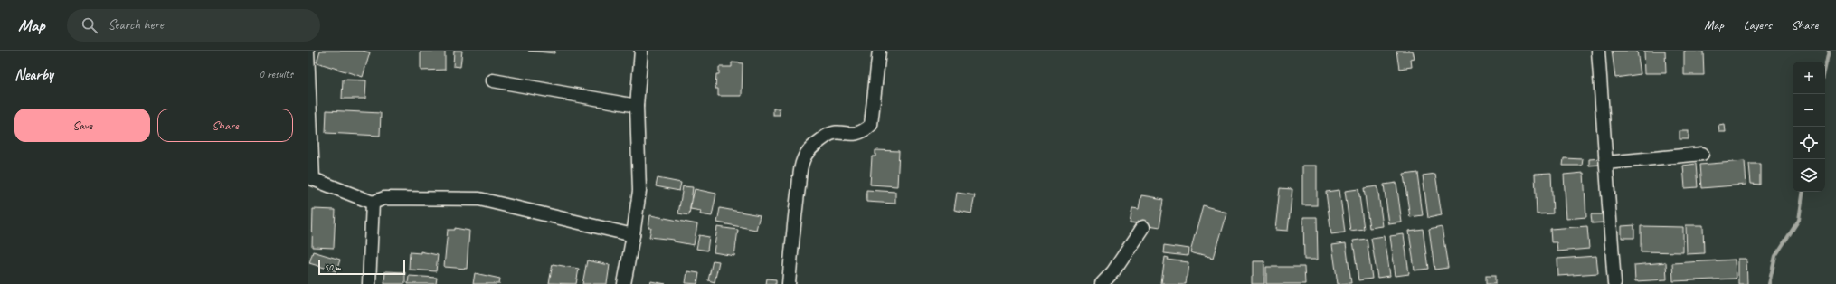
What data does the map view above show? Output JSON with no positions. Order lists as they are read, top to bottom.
{
  "scale_bar": "50 m",
  "page": {
    "header": "Map",
    "search": "Search here",
    "nav": ["Map", "Layers", "Share"],
    "heading": ["Nearby", "0 results"],
    "map_buttons": ["+", "−"],
    "buttons": ["Save", "Share"],
    "scale": "50 m"
  }
}
